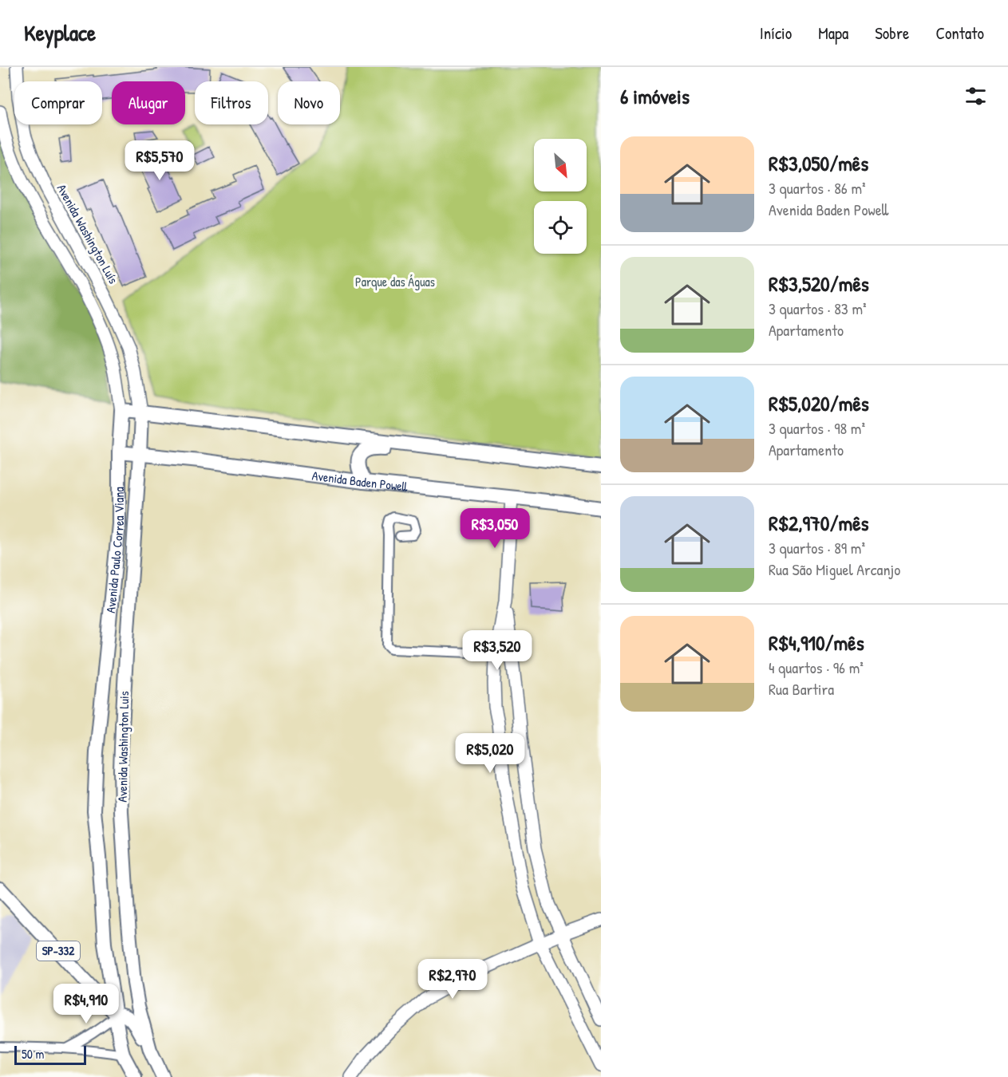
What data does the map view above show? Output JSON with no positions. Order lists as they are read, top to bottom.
{
  "streets": {
    "main road": [
      "Avenida Baden Powell",
      "Avenida Paulo Correa Viana",
      "Avenida Washington Luis",
      "SP-332"
    ],
    "street": ["Avenida Washington Luís"]
  },
  "crossings": [
    ["Avenida Washington Luís", "Avenida Washington Luis"],
    ["Avenida Baden Powell", "Avenida Paulo Correa Viana"],
    ["Avenida Baden Powell", "Avenida Washington Luis"],
    ["Avenida Paulo Correa Viana", "SP-332"]
  ],
  "parks": ["Parque das Águas"],
  "scale_bar": "50 m",
  "north": "bottom right",
  "page": {
    "header": "Keyplace",
    "nav": [
      "Início",
      "Mapa",
      "Sobre",
      "Contato"
    ],
    "heading": "6 imóveis",
    "chip": [
      "Comprar",
      "Alugar",
      "Filtros",
      "Novo"
    ],
    "list": [
      {
        "name": "R$3,050/mês",
        "note": "3 quartos · 86 m² · Avenida Baden Powell"
      },
      {
        "name": "R$3,520/mês",
        "note": "3 quartos · 83 m² · Apartamento"
      },
      {
        "name": "R$5,020/mês",
        "note": "3 quartos · 98 m² · Apartamento"
      },
      {
        "name": "R$2,970/mês",
        "note": "3 quartos · 89 m² · Rua São Miguel Arcanjo"
      },
      {
        "name": "R$4,910/mês",
        "note": "4 quartos · 96 m² · Rua Bartira"
      }
    ],
    "price": [
      "R$5,570",
      "R$3,050",
      "R$3,520",
      "R$5,020",
      "R$2,970",
      "R$4,910"
    ],
    "scale": "50 m"
  }
}
